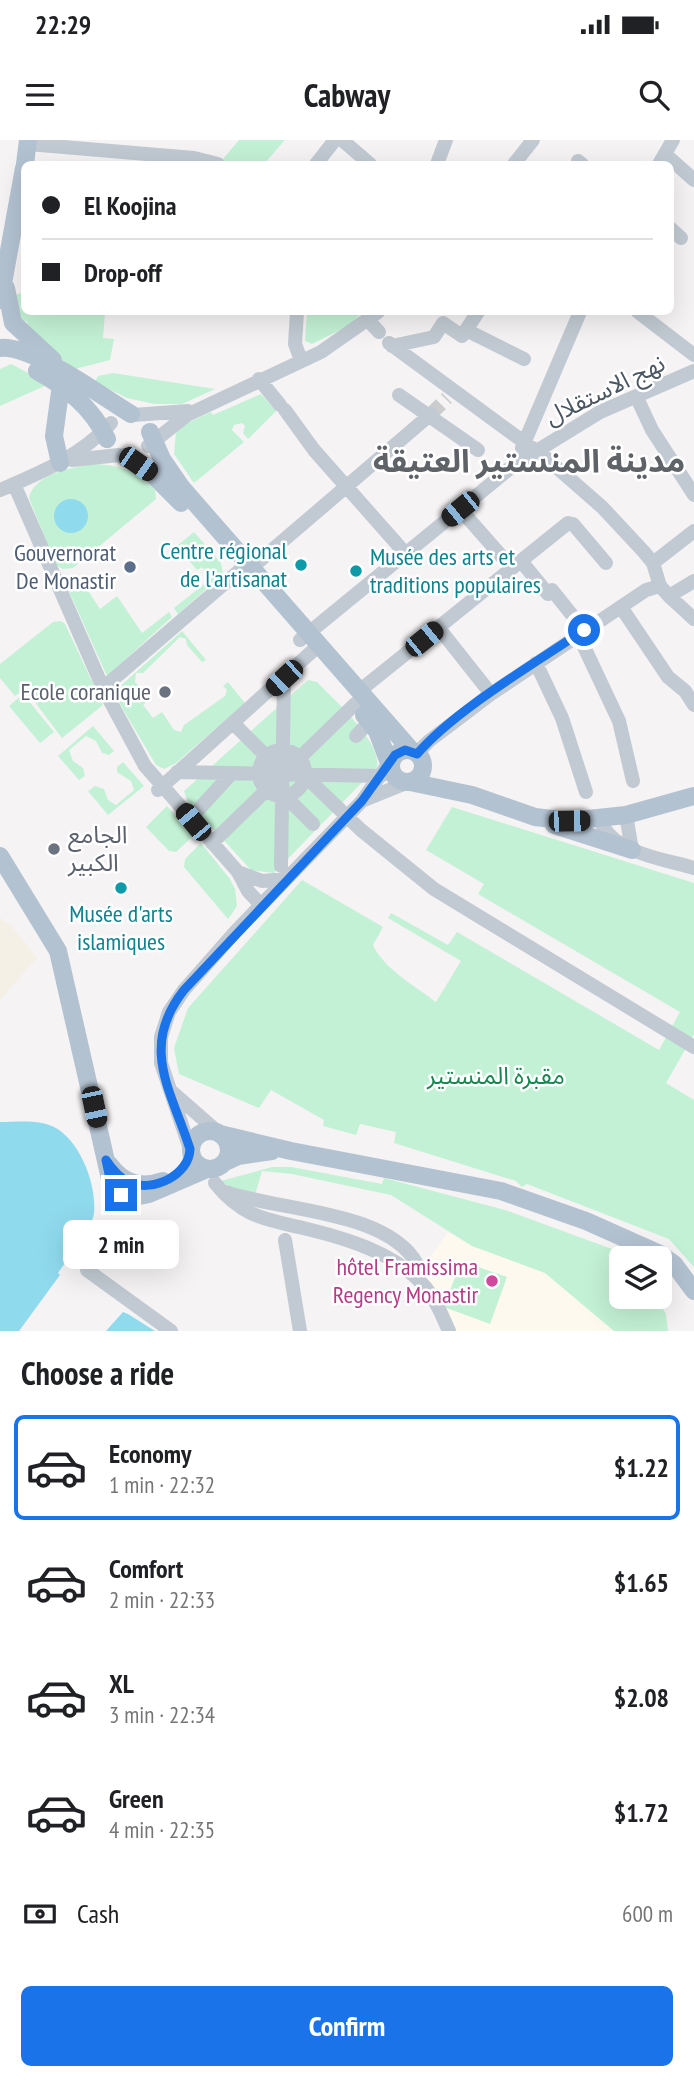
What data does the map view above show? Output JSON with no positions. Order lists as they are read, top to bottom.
{
  "streets": {
    "street": ["نهج الاستقلال"]
  },
  "districts": ["مدينة المنستير العتيقة"],
  "parks": ["مقبرة المنستير"],
  "places": [
    "Centre régional de l'artisanat",
    "Gouvernorat De Monastir",
    "Musée des arts et traditions populaires",
    "Ecole coranique",
    "الجامع الكبير",
    "Musée d'arts islamiques",
    "hôtel Framissima Regency Monastir"
  ],
  "page": {
    "status": "22:29",
    "header": "Cabway",
    "banner": ["El Koojina", "Drop-off"],
    "bubble": "2 min",
    "heading": "Choose a ride",
    "list": [
      {
        "name": "Economy",
        "note": "1 min · 22:32",
        "value": "$1.22"
      },
      {
        "name": "Comfort",
        "note": "2 min · 22:33",
        "value": "$1.65"
      },
      {
        "name": "XL",
        "note": "3 min · 22:34",
        "value": "$2.08"
      },
      {
        "name": "Green",
        "note": "4 min · 22:35",
        "value": "$1.72"
      }
    ],
    "pay": ["Cash", "600 m"],
    "buttons": "Confirm"
  }
}
